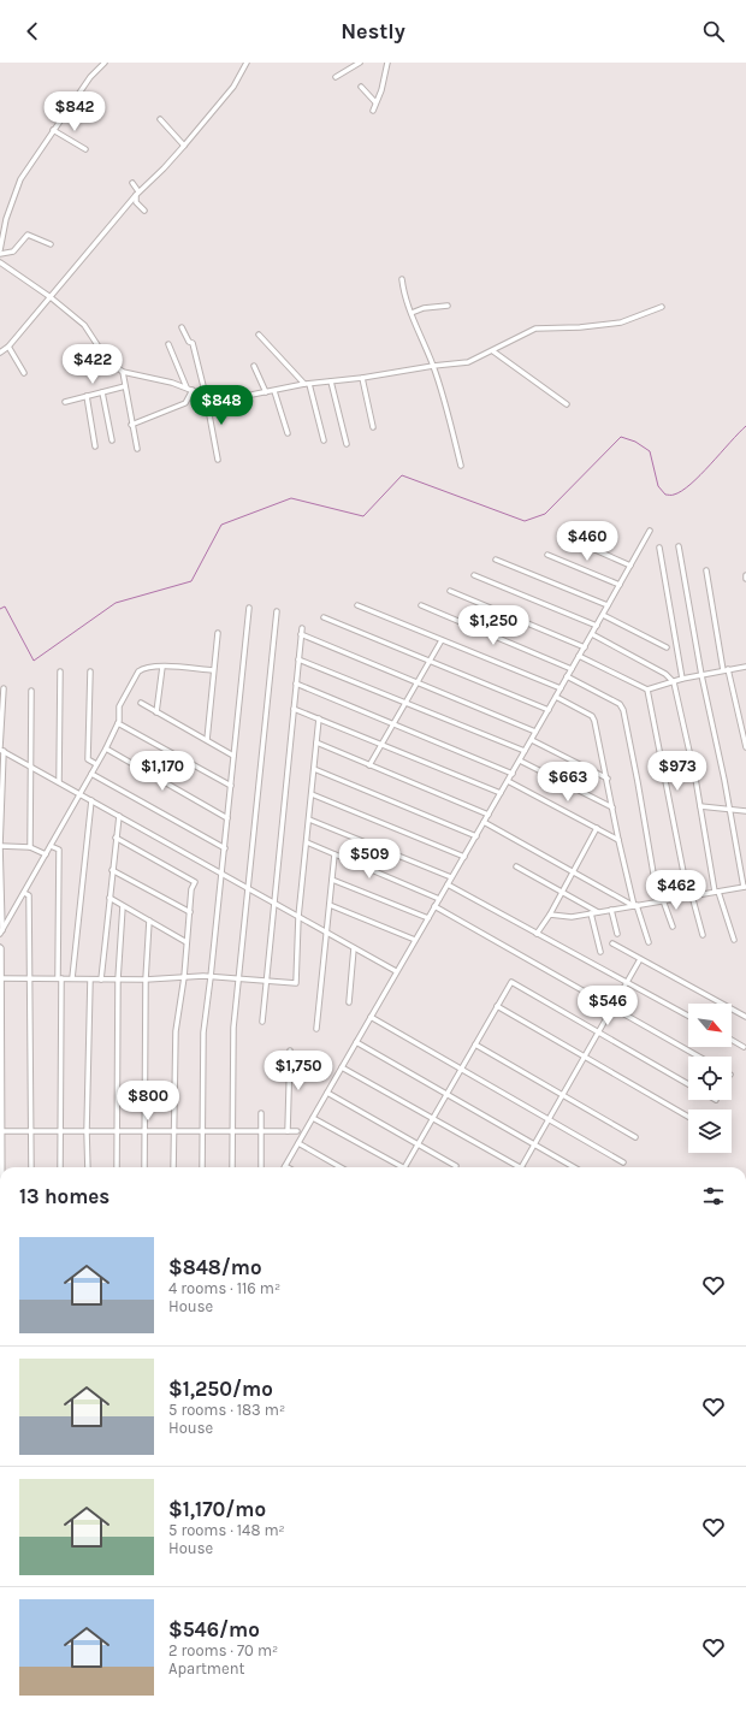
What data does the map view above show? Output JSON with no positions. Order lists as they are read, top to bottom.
{
  "north": "bottom right",
  "page": {
    "header": "Nestly",
    "price": [
      "$842",
      "$422",
      "$848",
      "$460",
      "$1,250",
      "$1,170",
      "$973",
      "$663",
      "$509",
      "$462",
      "$546",
      "$1,750",
      "$800"
    ],
    "heading": "13 homes",
    "list": [
      {
        "name": "$848/mo",
        "note": "4 rooms · 116 m² · House"
      },
      {
        "name": "$1,250/mo",
        "note": "5 rooms · 183 m² · House"
      },
      {
        "name": "$1,170/mo",
        "note": "5 rooms · 148 m² · House"
      },
      {
        "name": "$546/mo",
        "note": "2 rooms · 70 m² · Apartment"
      }
    ]
  }
}
